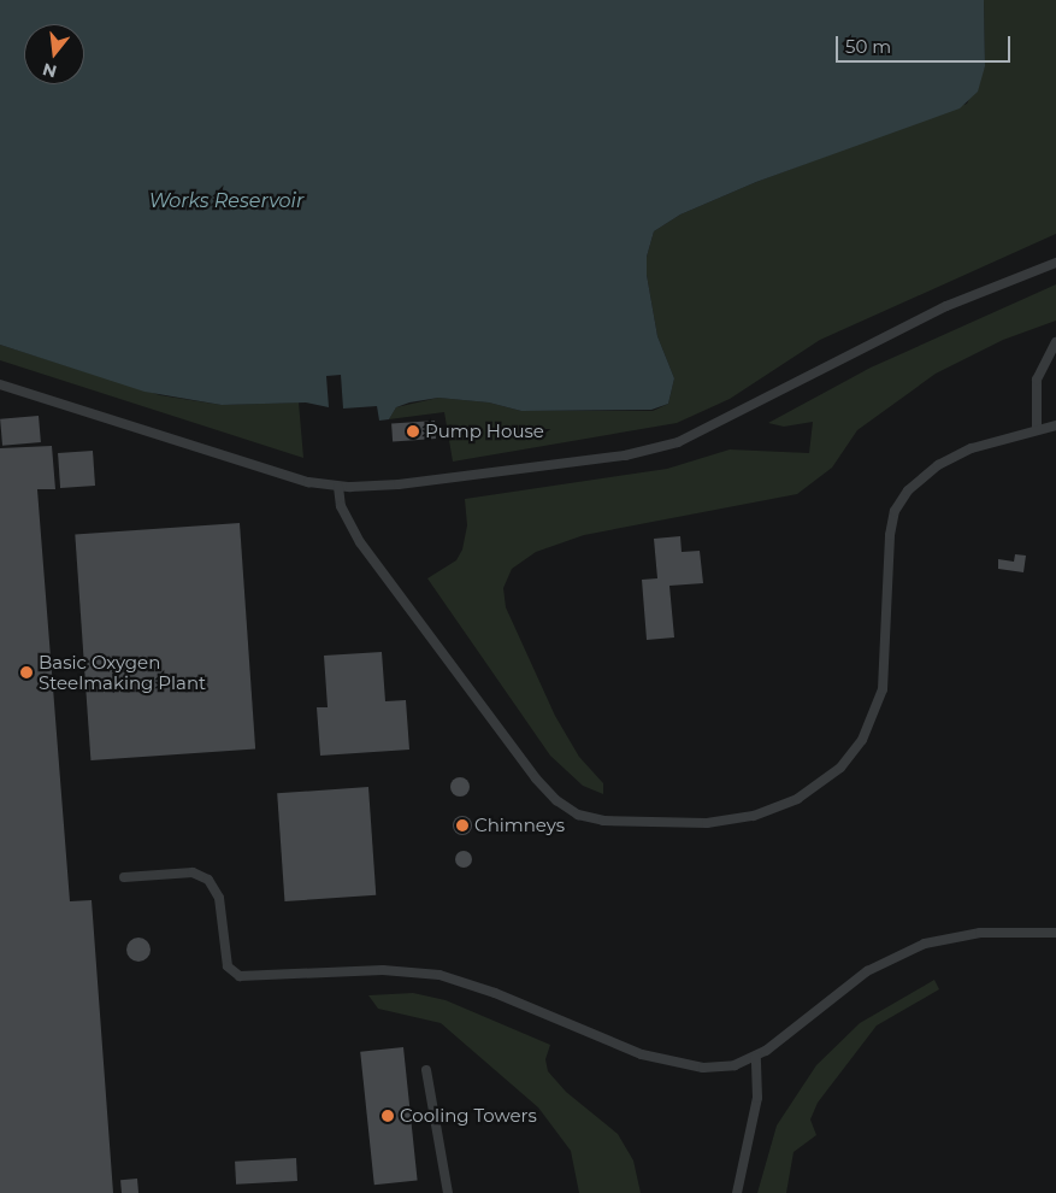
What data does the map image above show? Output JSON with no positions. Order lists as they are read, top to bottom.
{
  "water": ["Works Reservoir"],
  "places": [
    "Pump House",
    "Basic Oxygen Steelmaking Plant",
    "Chimneys",
    "Cooling Towers"
  ],
  "scale_bar": "50 m",
  "north": "bottom"
}
